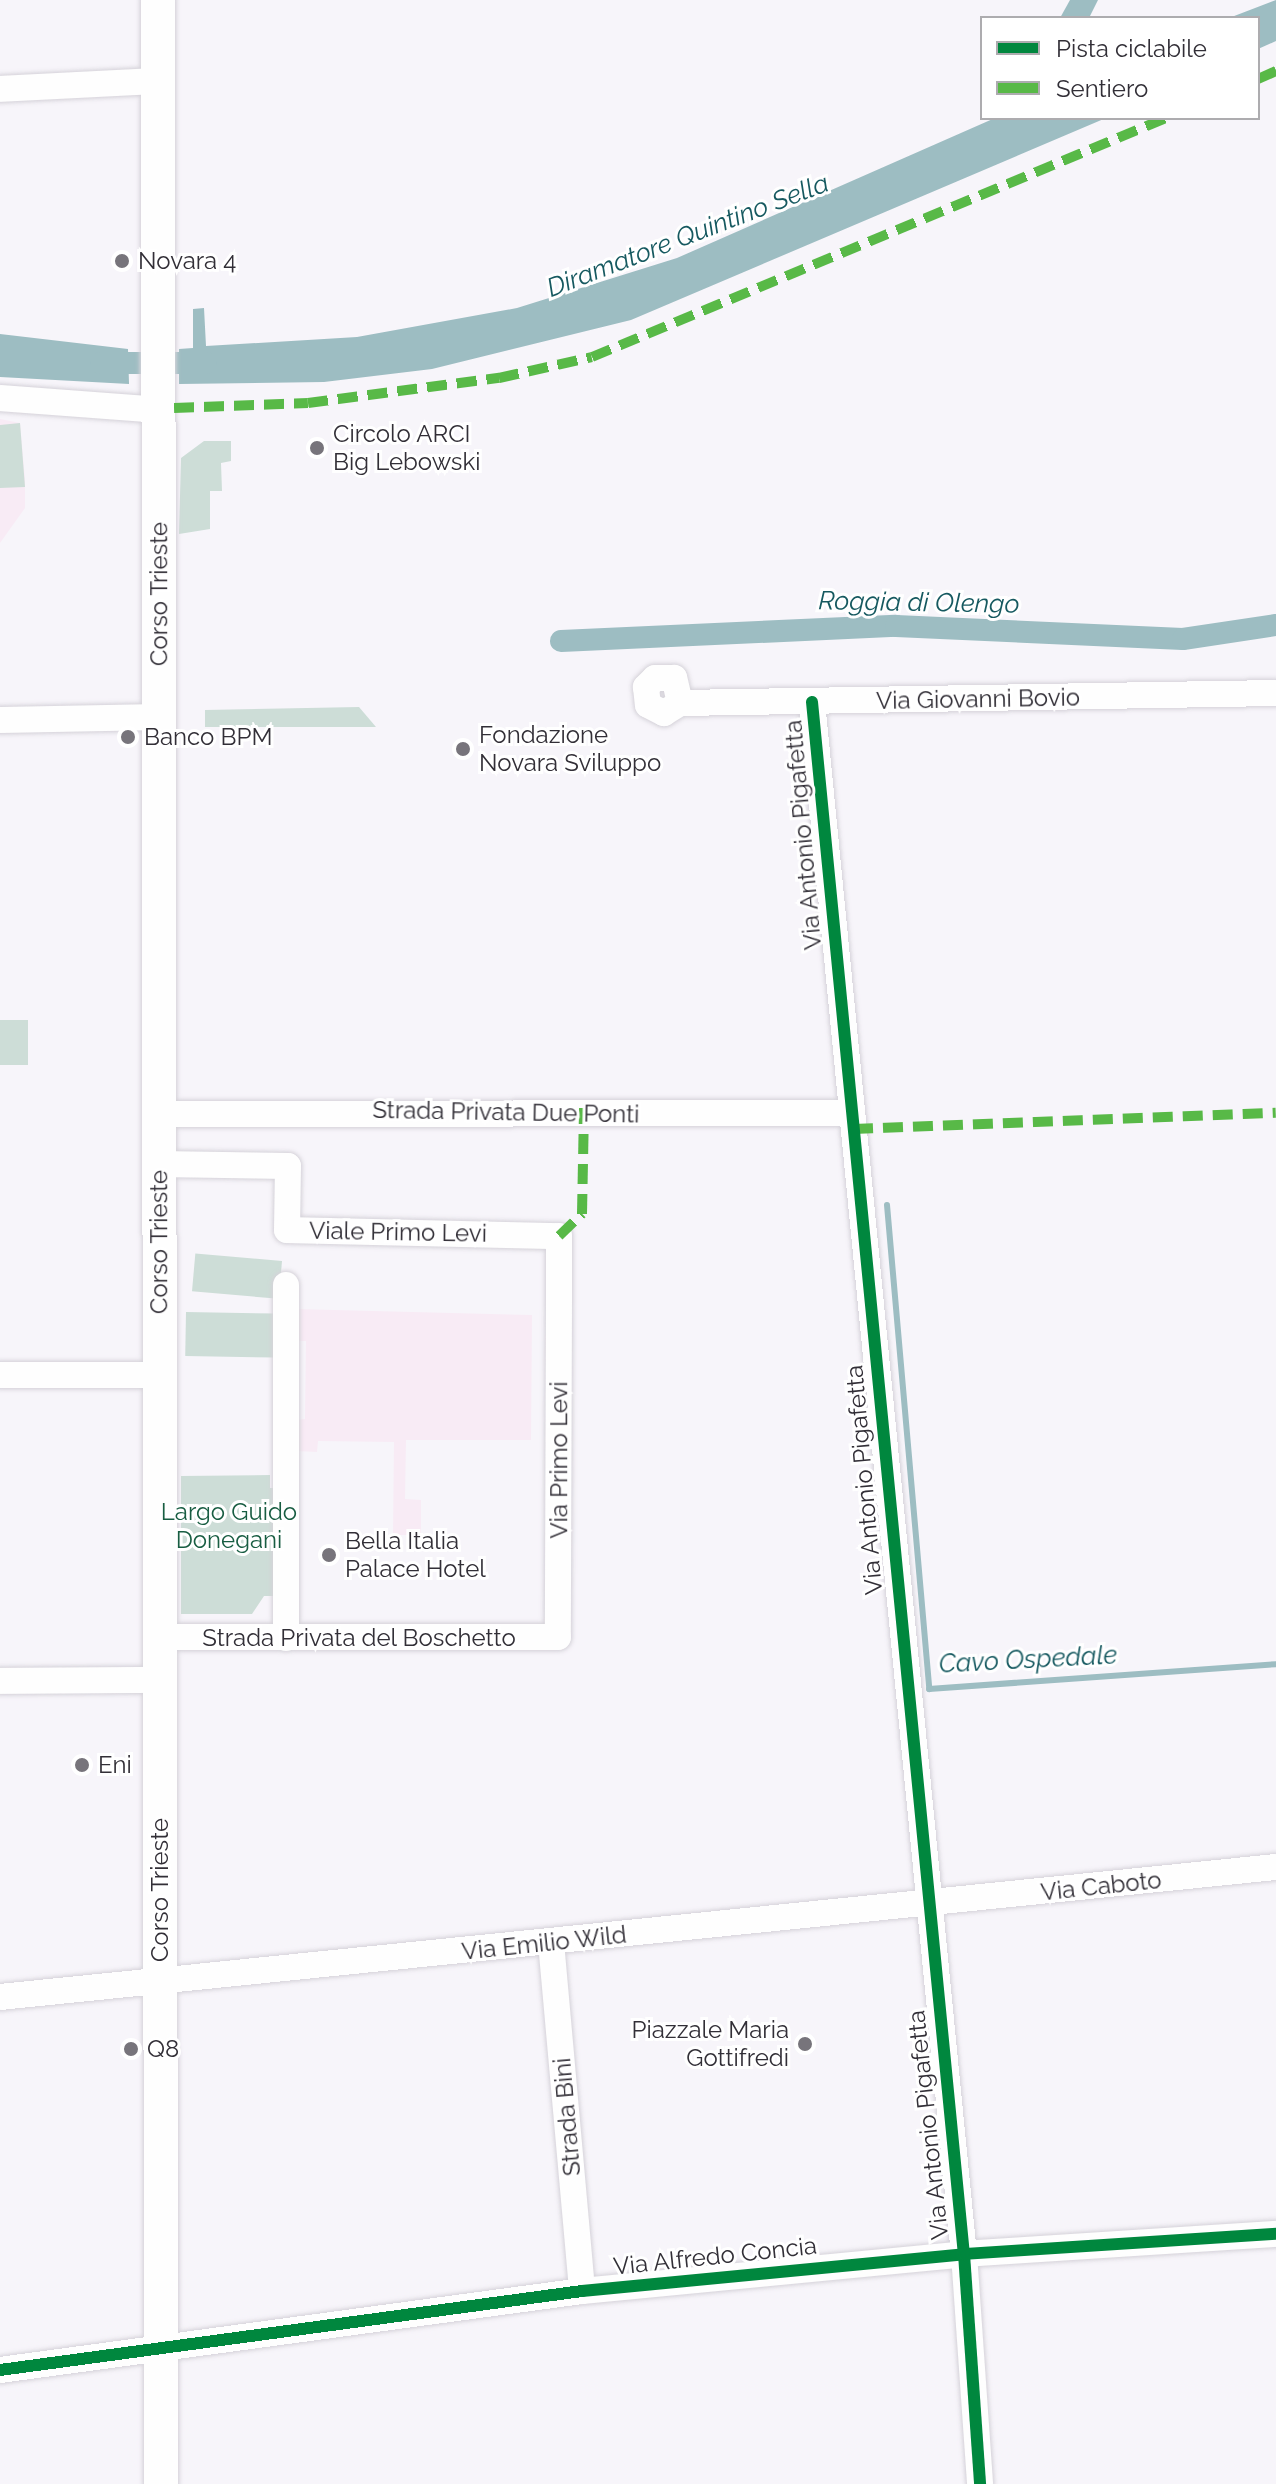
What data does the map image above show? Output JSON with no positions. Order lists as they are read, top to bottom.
{
  "streets": {
    "main road": ["Corso Trieste"],
    "street": [
      "Via Giovanni Bovio",
      "Via Antonio Pigafetta",
      "Strada Privata Due Ponti",
      "Viale Primo Levi",
      "Via Primo Levi",
      "Strada Privata del Boschetto",
      "Via Caboto",
      "Via Emilio Wild",
      "Strada Bini",
      "Via Alfredo Concia"
    ]
  },
  "crossings": [
    ["Corso Trieste", "Strada Privata Due Ponti"],
    ["Corso Trieste", "Viale Primo Levi"],
    ["Corso Trieste", "Strada Privata del Boschetto"],
    ["Corso Trieste", "Via Emilio Wild"],
    ["Corso Trieste", "Via Alfredo Concia"],
    ["Via Giovanni Bovio", "Via Antonio Pigafetta"],
    ["Via Antonio Pigafetta", "Strada Privata Due Ponti"],
    ["Via Antonio Pigafetta", "Via Caboto"],
    ["Via Antonio Pigafetta", "Via Emilio Wild"],
    ["Via Antonio Pigafetta", "Via Alfredo Concia"],
    ["Viale Primo Levi", "Via Primo Levi"],
    ["Via Primo Levi", "Strada Privata del Boschetto"],
    ["Via Caboto", "Via Emilio Wild"],
    ["Via Emilio Wild", "Strada Bini"],
    ["Strada Bini", "Via Alfredo Concia"]
  ],
  "water": ["Diramatore Quintino Sella", "Roggia di Olengo", "Cavo Ospedale"],
  "parks": ["Largo Guido Donegani"],
  "places": [
    "Novara 4",
    "Circolo ARCI Big Lebowski",
    "Banco BPM",
    "Fondazione Novara Sviluppo",
    "Bella Italia Palace Hotel",
    "Eni",
    "Piazzale Maria Gottifredi",
    "Q8"
  ],
  "legend": ["Pista ciclabile", "Sentiero"]
}
